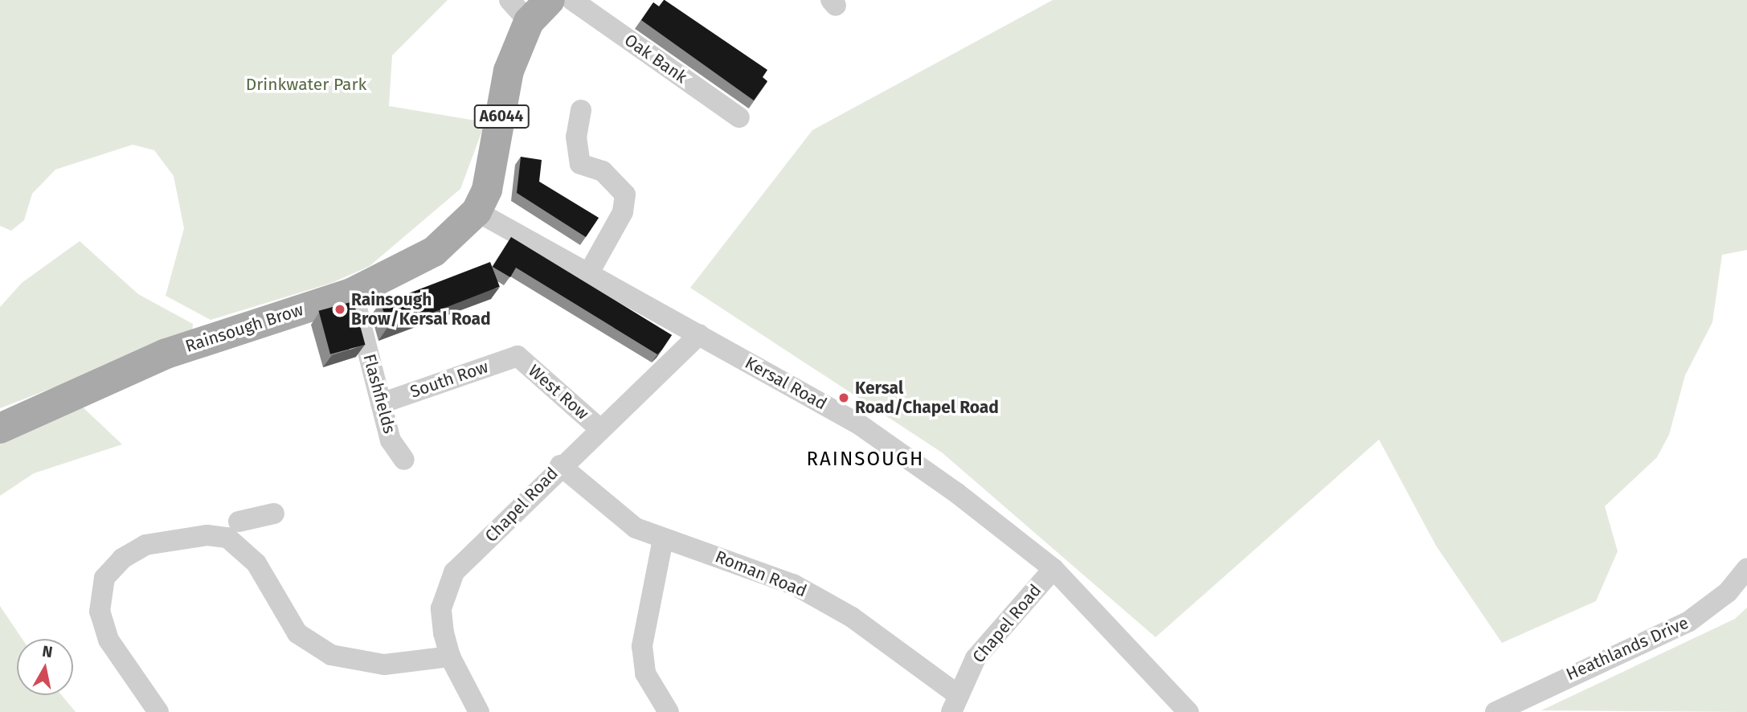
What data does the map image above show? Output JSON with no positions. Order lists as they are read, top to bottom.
{
  "streets": {
    "main road": ["A6044", "Rainsough Brow"],
    "street": [
      "Oak Bank",
      "South Row",
      "Kersal Road",
      "West Row",
      "Flashfields",
      "Chapel Road",
      "Roman Road",
      "Heathlands Drive"
    ]
  },
  "crossings": [
    ["A6044", "Rainsough Brow"],
    ["A6044", "Kersal Road"],
    ["Rainsough Brow", "Kersal Road"],
    ["Rainsough Brow", "Flashfields"],
    ["South Row", "West Row"],
    ["South Row", "Flashfields"],
    ["Kersal Road", "Chapel Road"],
    ["West Row", "Chapel Road"],
    ["Chapel Road", "Roman Road"]
  ],
  "districts": ["RAINSOUGH"],
  "parks": ["Drinkwater Park"],
  "places": ["Rainsough Brow/Kersal Road", "Kersal Road/Chapel Road"],
  "north": "top"
}
